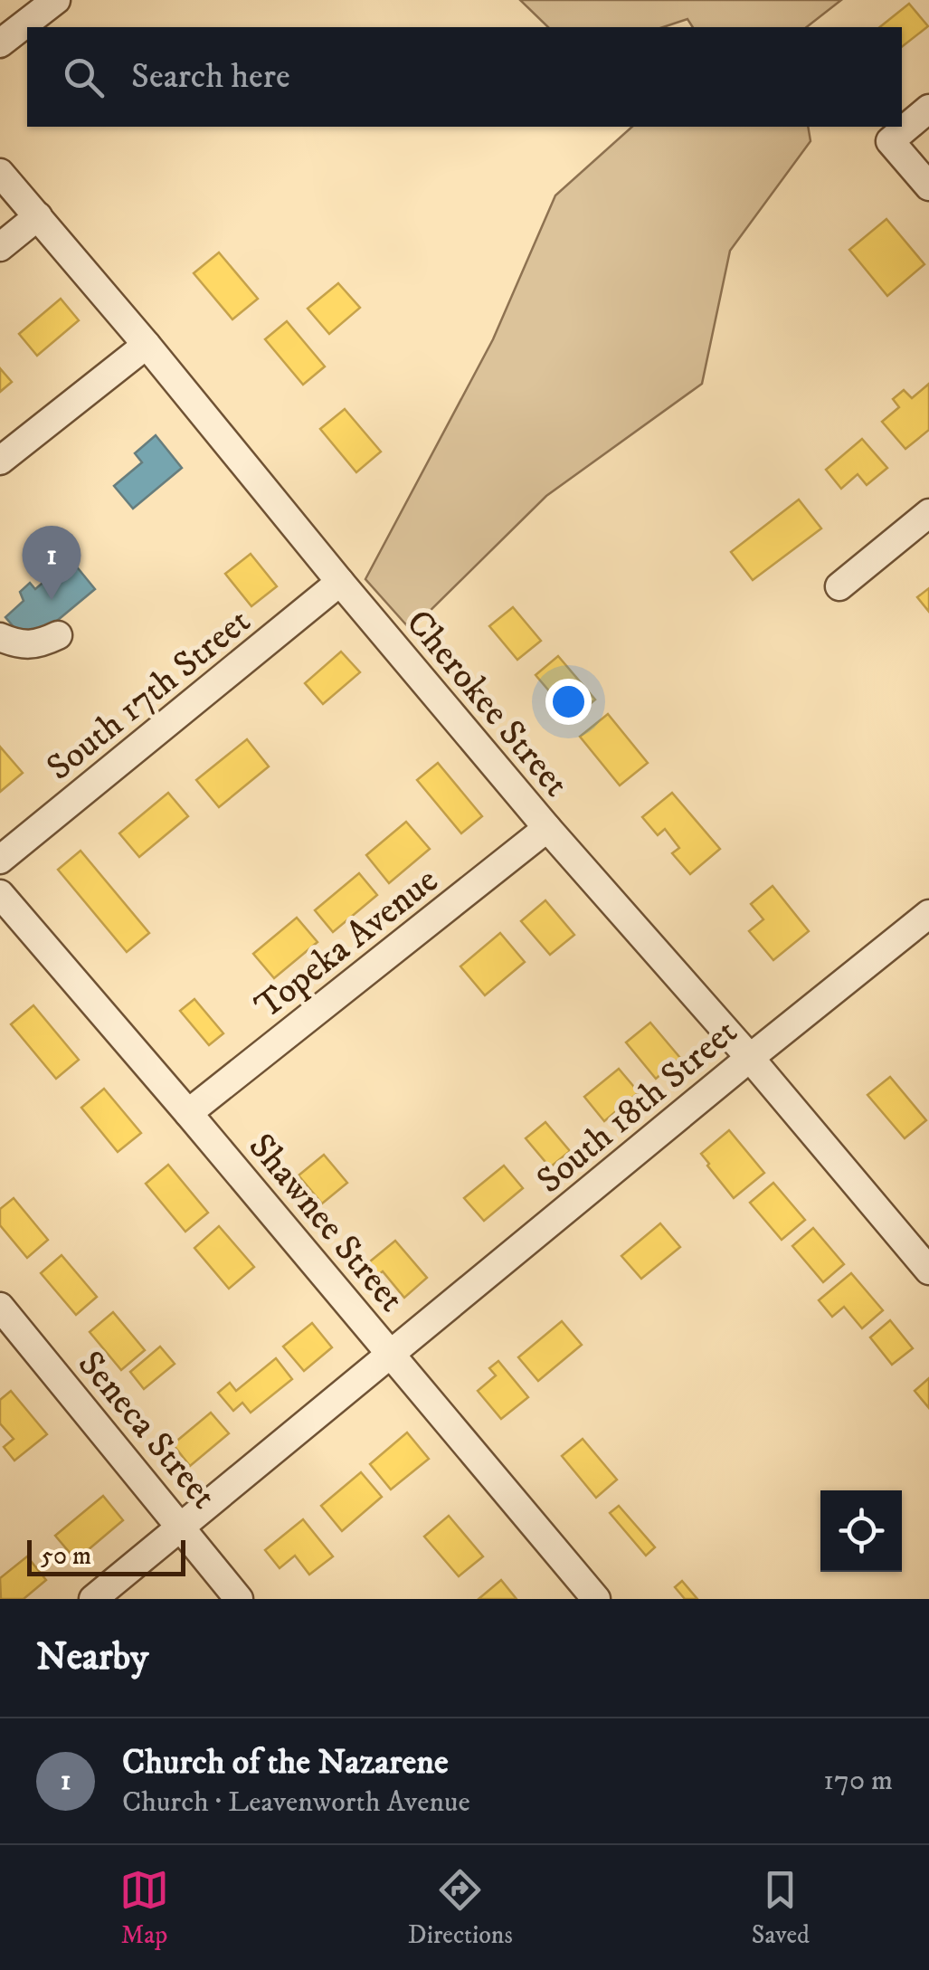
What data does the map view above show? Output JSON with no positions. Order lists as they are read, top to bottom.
{
  "streets": {
    "street": [
      "South 17th Street",
      "Cherokee Street",
      "Topeka Avenue",
      "South 18th Street",
      "Shawnee Street",
      "Seneca Street"
    ]
  },
  "crossings": [
    ["South 17th Street", "Cherokee Street"],
    ["Cherokee Street", "Topeka Avenue"],
    ["Cherokee Street", "South 18th Street"],
    ["Topeka Avenue", "Shawnee Street"],
    ["South 18th Street", "Shawnee Street"],
    ["South 18th Street", "Seneca Street"]
  ],
  "scale_bar": "50 m",
  "page": {
    "search": "Search here",
    "pins": "1",
    "scale": "50 m",
    "heading": "Nearby",
    "list": [
      {
        "mark": "1",
        "name": "Church of the Nazarene",
        "note": "Church · Leavenworth Avenue",
        "value": "170 m"
      }
    ],
    "nav": ["Map", "Directions", "Saved"]
  }
}
